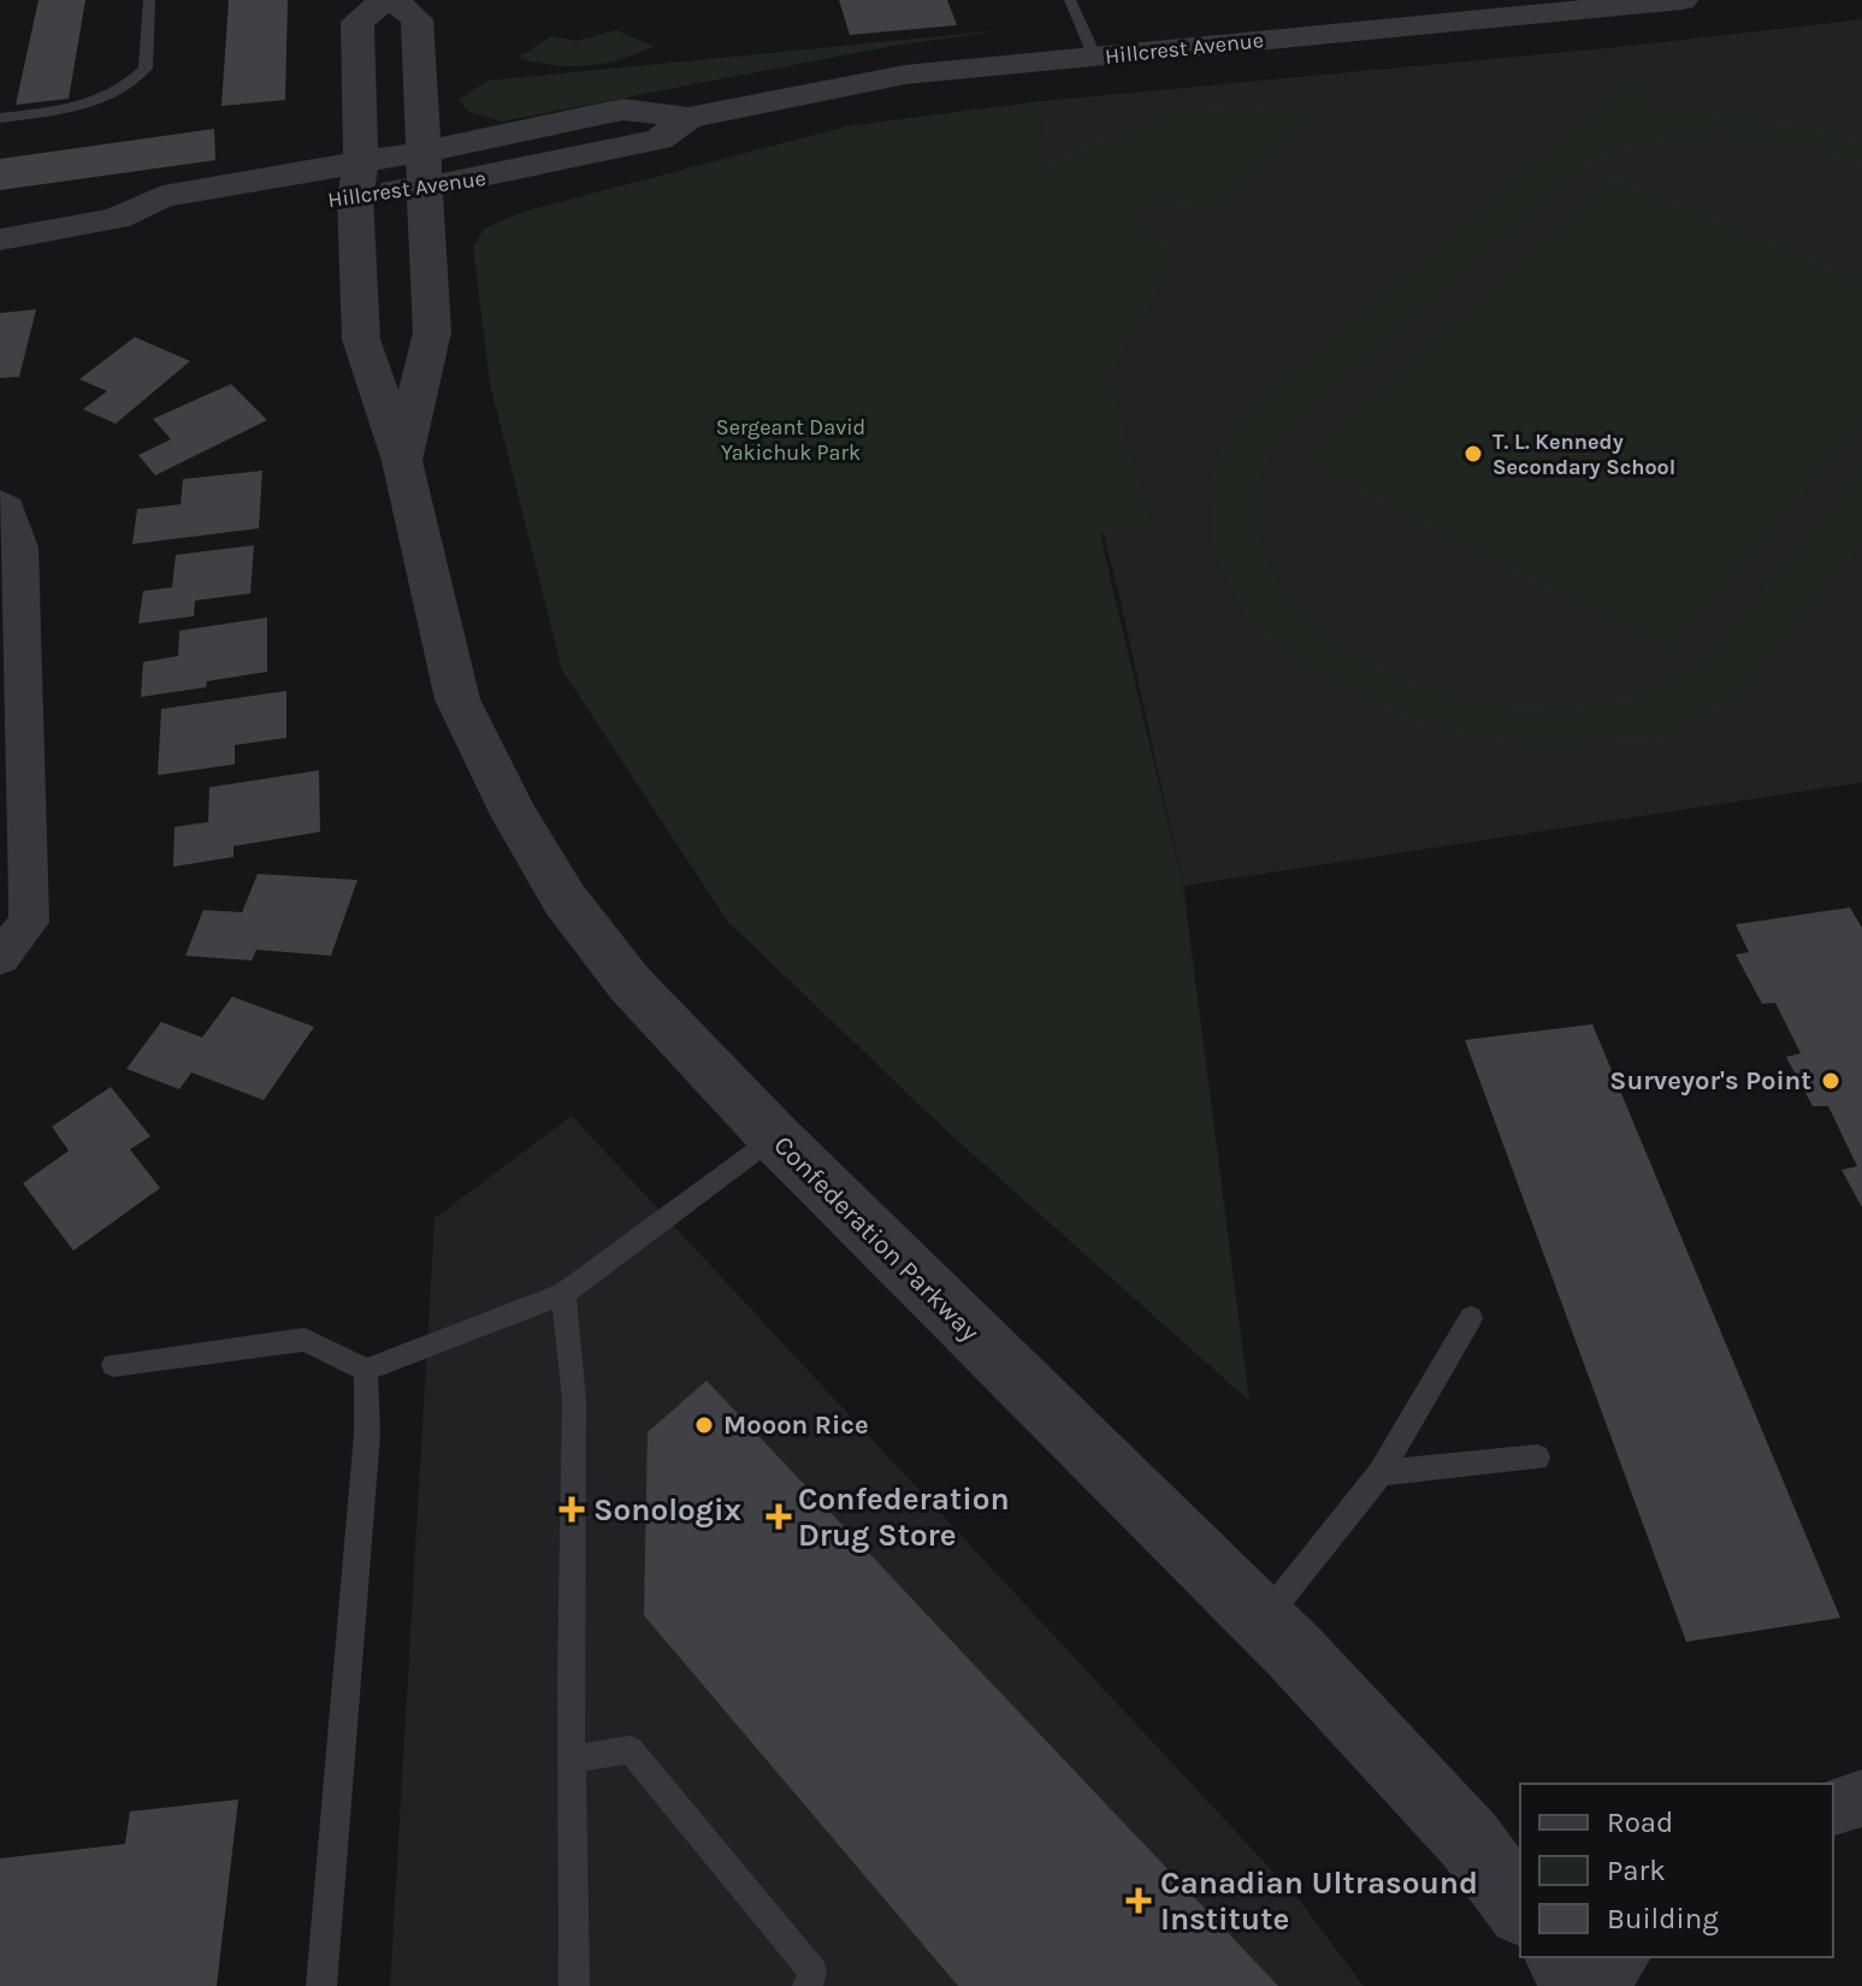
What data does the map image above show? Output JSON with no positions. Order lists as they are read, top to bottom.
{
  "streets": {
    "street": ["Hillcrest Avenue", "Confederation Parkway"]
  },
  "crossings": [
    ["Hillcrest Avenue", "Confederation Parkway"]
  ],
  "parks": ["Sergeant David Yakichuk Park"],
  "places": {
    "other": ["T. L. Kennedy Secondary School", "Surveyor's Point", "Mooon Rice"],
    "health": ["Sonologix", "Confederation Drug Store", "Canadian Ultrasound Institute"]
  },
  "legend": ["Road", "Park", "Building"]
}
